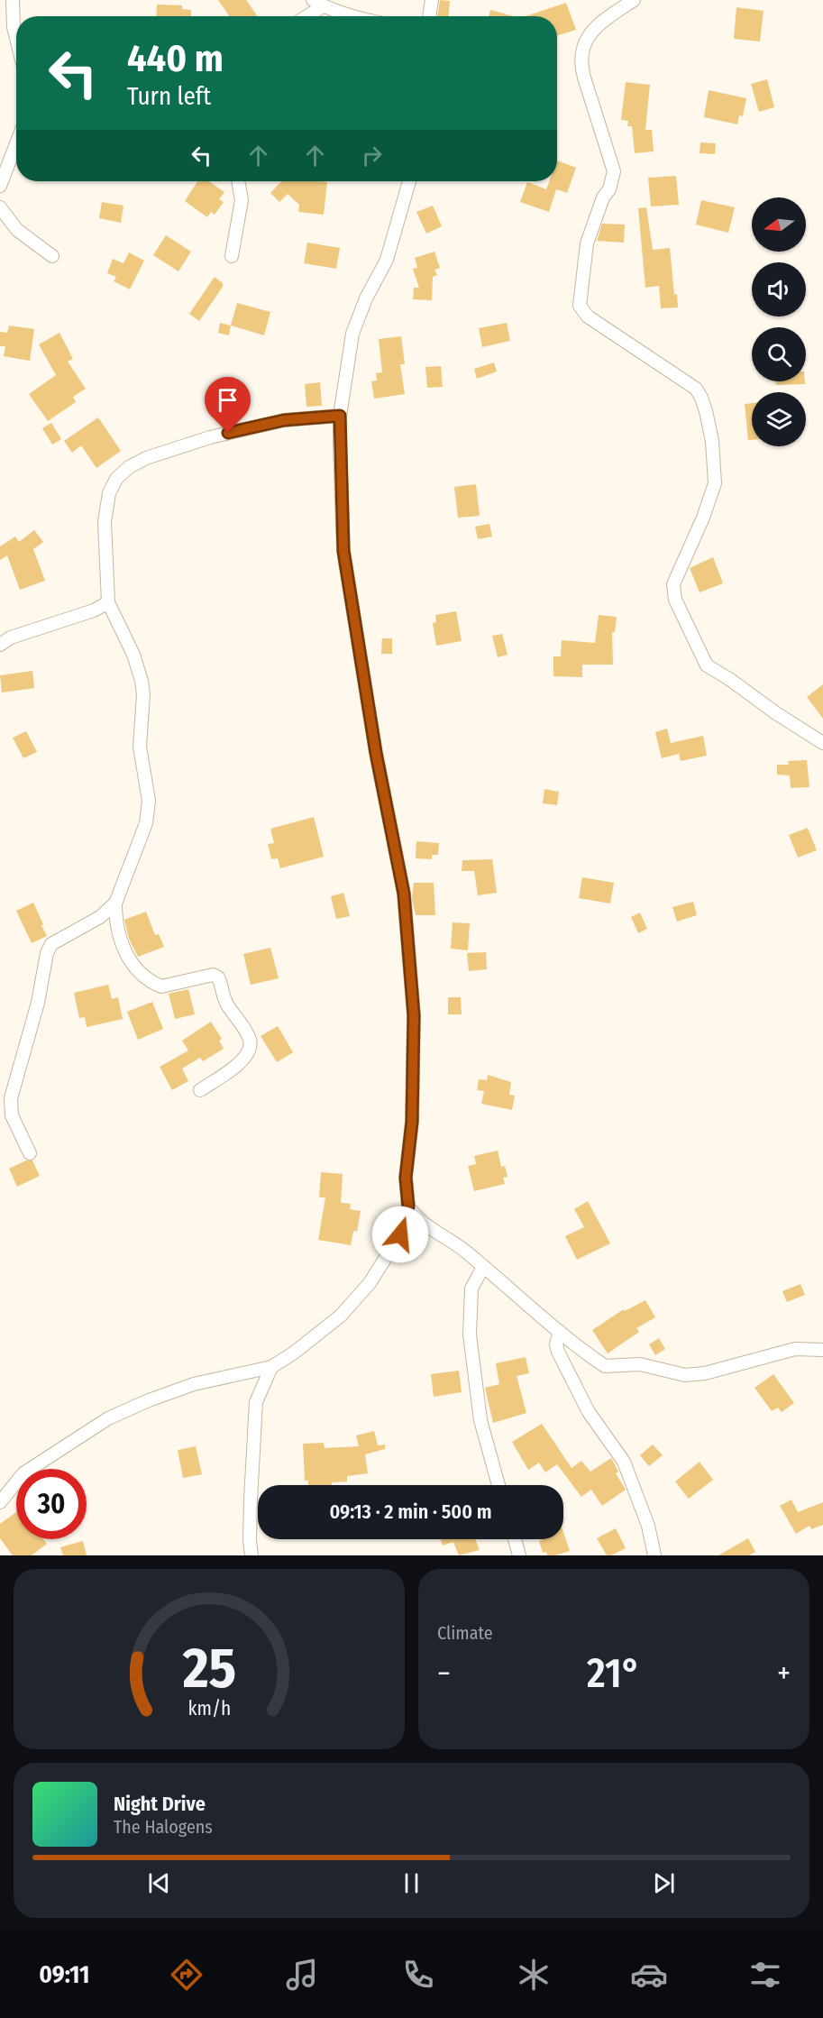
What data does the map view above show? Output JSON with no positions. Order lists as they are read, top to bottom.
{
  "north": "left",
  "page": {
    "turn": ["440 m", "Turn left"],
    "limit": "30",
    "trip": "09:13 · 2 min · 500 m",
    "tile": "Climate",
    "heat": ["−", "21°", "+"],
    "song": ["Night Drive", "The Halogens"],
    "tabs": "09:11",
    "gauge": ["25", "km/h"]
  }
}
